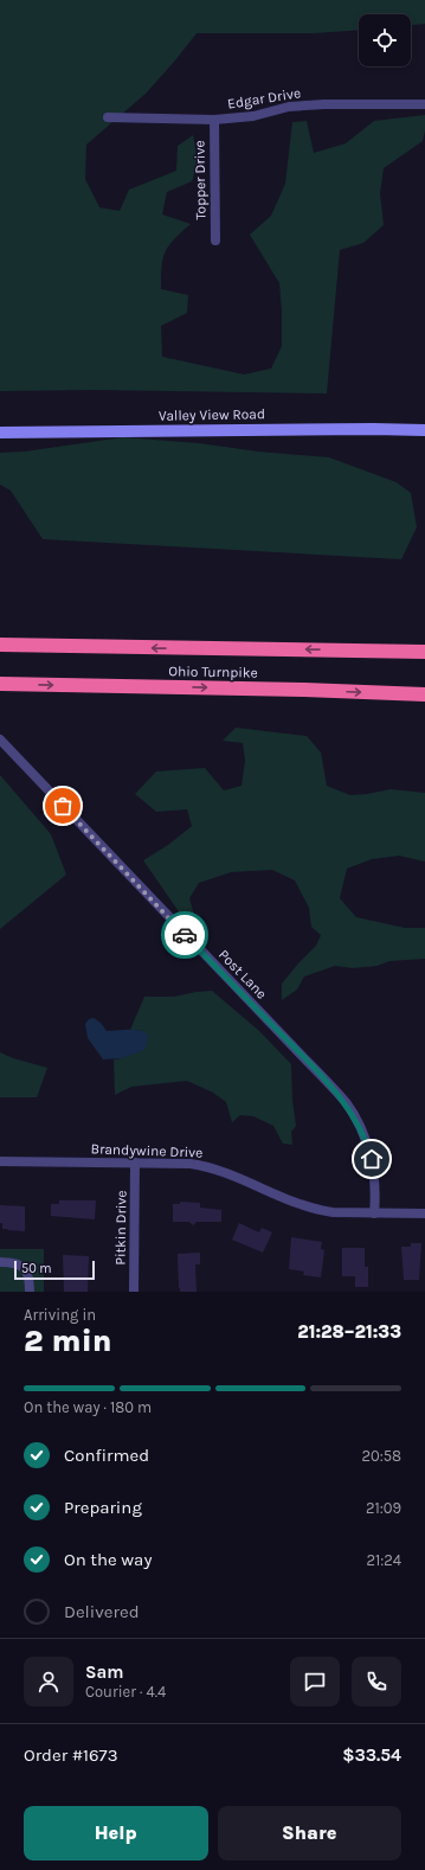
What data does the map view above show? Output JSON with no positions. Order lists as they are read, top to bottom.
{
  "streets": {
    "highway": ["Ohio Turnpike"],
    "main road": ["Valley View Road"],
    "street": [
      "Edgar Drive",
      "Topper Drive",
      "Post Lane",
      "Brandywine Drive",
      "Pitkin Drive"
    ]
  },
  "crossings": [
    ["Edgar Drive", "Topper Drive"],
    ["Post Lane", "Brandywine Drive"],
    ["Brandywine Drive", "Pitkin Drive"]
  ],
  "scale_bar": "50 m",
  "page": {
    "scale": "50 m",
    "heading": ["2 min", "Arriving in", "21:28–21:33"],
    "panel": [
      "Sam",
      "Courier · 4.4",
      "Order #1673",
      "$33.54"
    ],
    "bar": "On the way · 180 m",
    "list": [
      ["Confirmed", "20:58"],
      ["Preparing", "21:09"],
      ["On the way", "21:24"],
      "Delivered"
    ],
    "buttons": ["Help", "Share"]
  }
}
